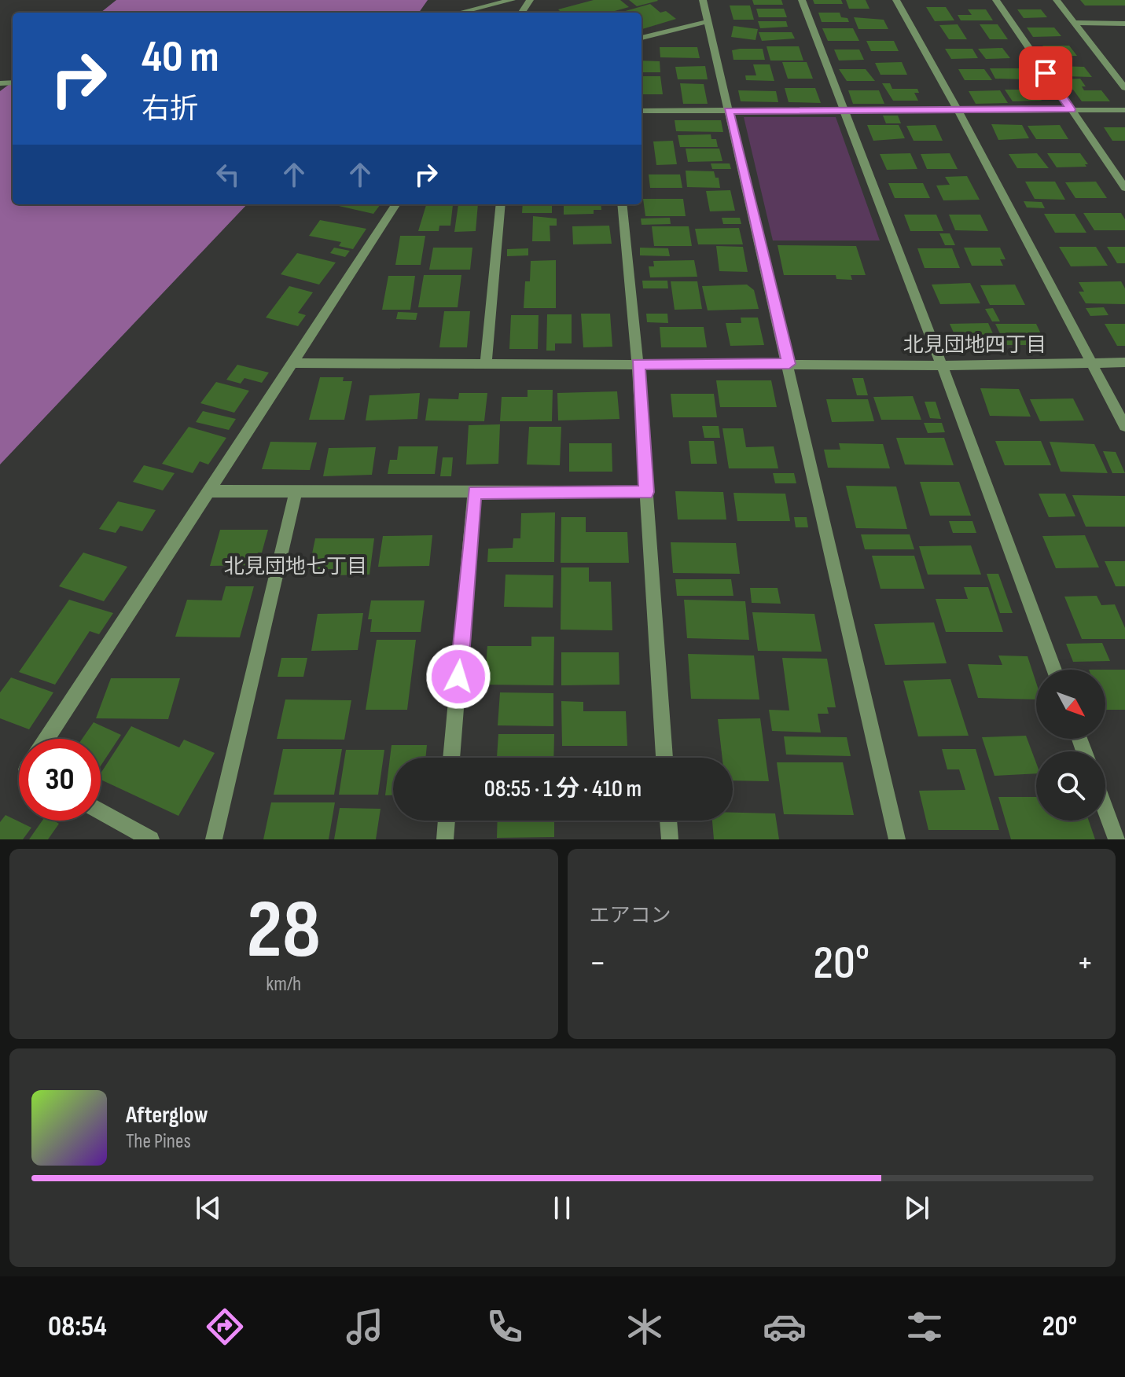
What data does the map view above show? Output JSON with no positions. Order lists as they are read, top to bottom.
{
  "districts": ["北見団地四丁目", "北見団地七丁目"],
  "north": "bottom right",
  "page": {
    "turn": ["40 m", "右折"],
    "limit": "30",
    "trip": "08:55 · 1 分 · 410 m",
    "tile": [
      ["28", "km/h"],
      "エアコン"
    ],
    "heat": ["−", "20°", "+"],
    "song": ["Afterglow", "The Pines"],
    "tabs": ["08:54", "20°"]
  }
}
